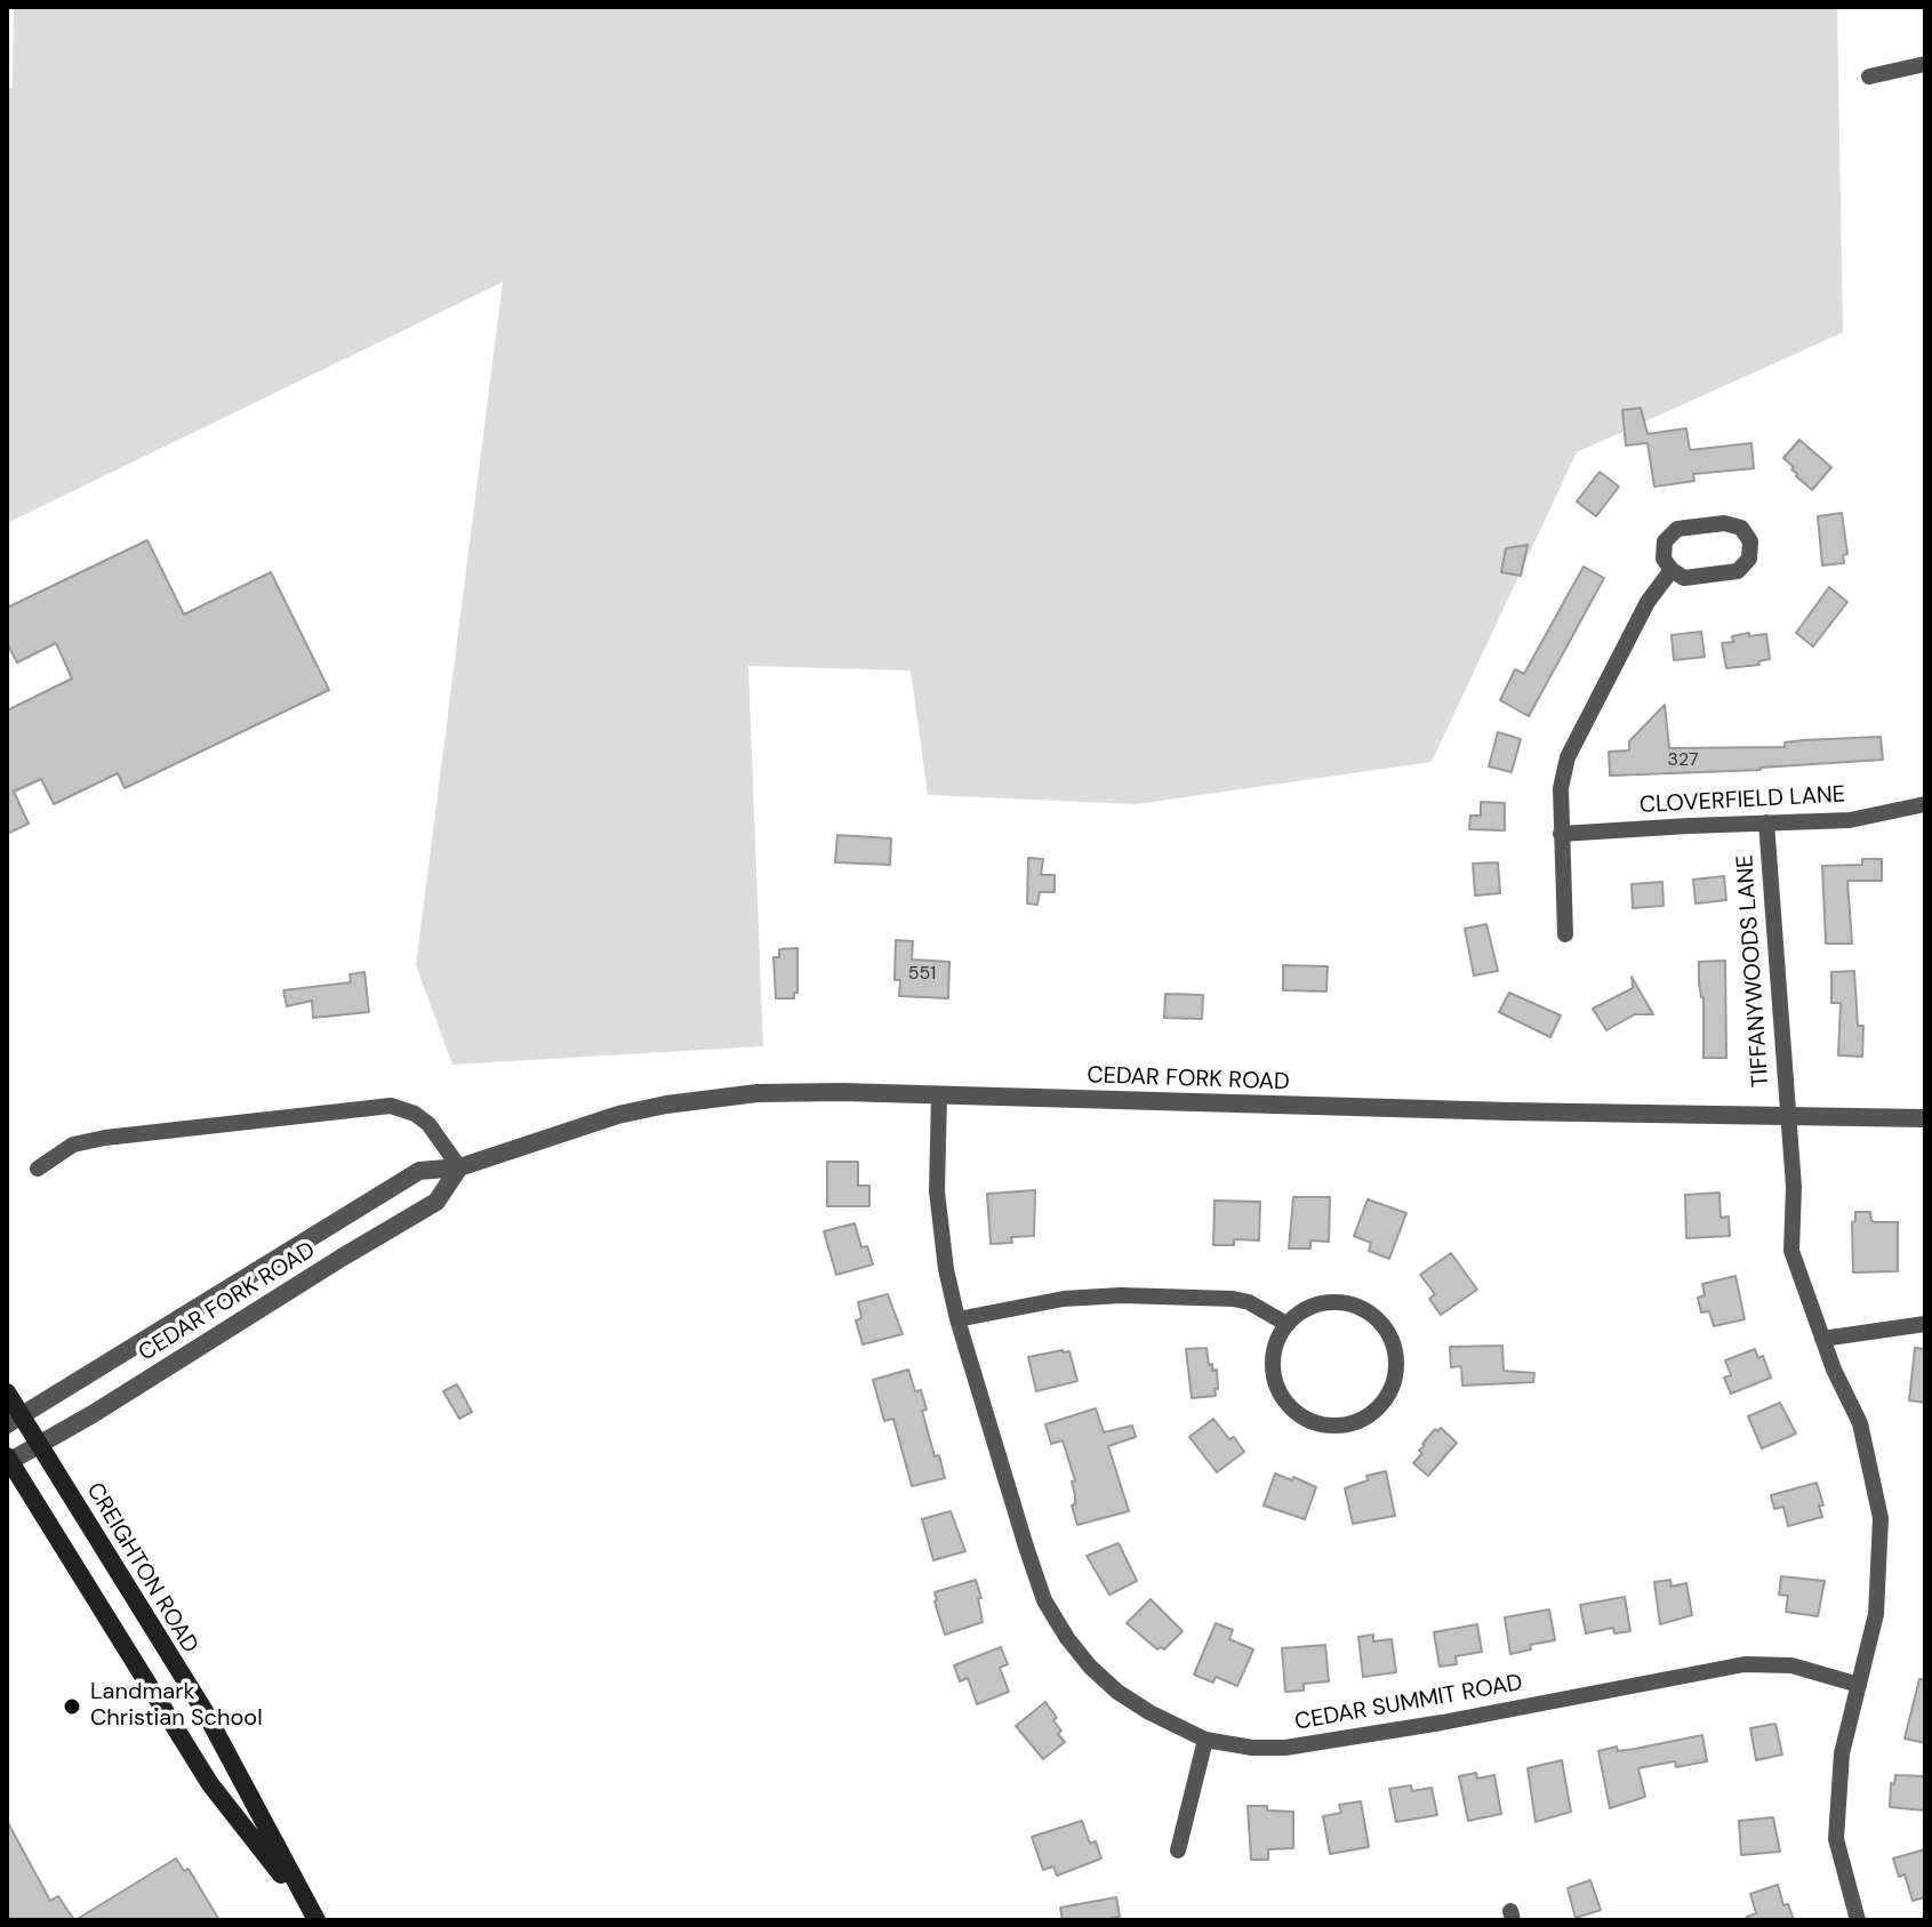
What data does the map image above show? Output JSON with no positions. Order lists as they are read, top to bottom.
{
  "streets": {
    "main road": ["CREIGHTON ROAD"],
    "street": [
      "CLOVERFIELD LANE",
      "TIFFANYWOODS LANE",
      "CEDAR FORK ROAD",
      "CEDAR SUMMIT ROAD"
    ]
  },
  "crossings": [
    ["CLOVERFIELD LANE", "TIFFANYWOODS LANE"],
    ["TIFFANYWOODS LANE", "CEDAR FORK ROAD"],
    ["TIFFANYWOODS LANE", "CEDAR SUMMIT ROAD"],
    ["CEDAR FORK ROAD", "CREIGHTON ROAD"],
    ["CEDAR FORK ROAD", "CEDAR SUMMIT ROAD"]
  ],
  "places": ["Landmark Christian School"],
  "house_numbers": ["327", "551"]
}
